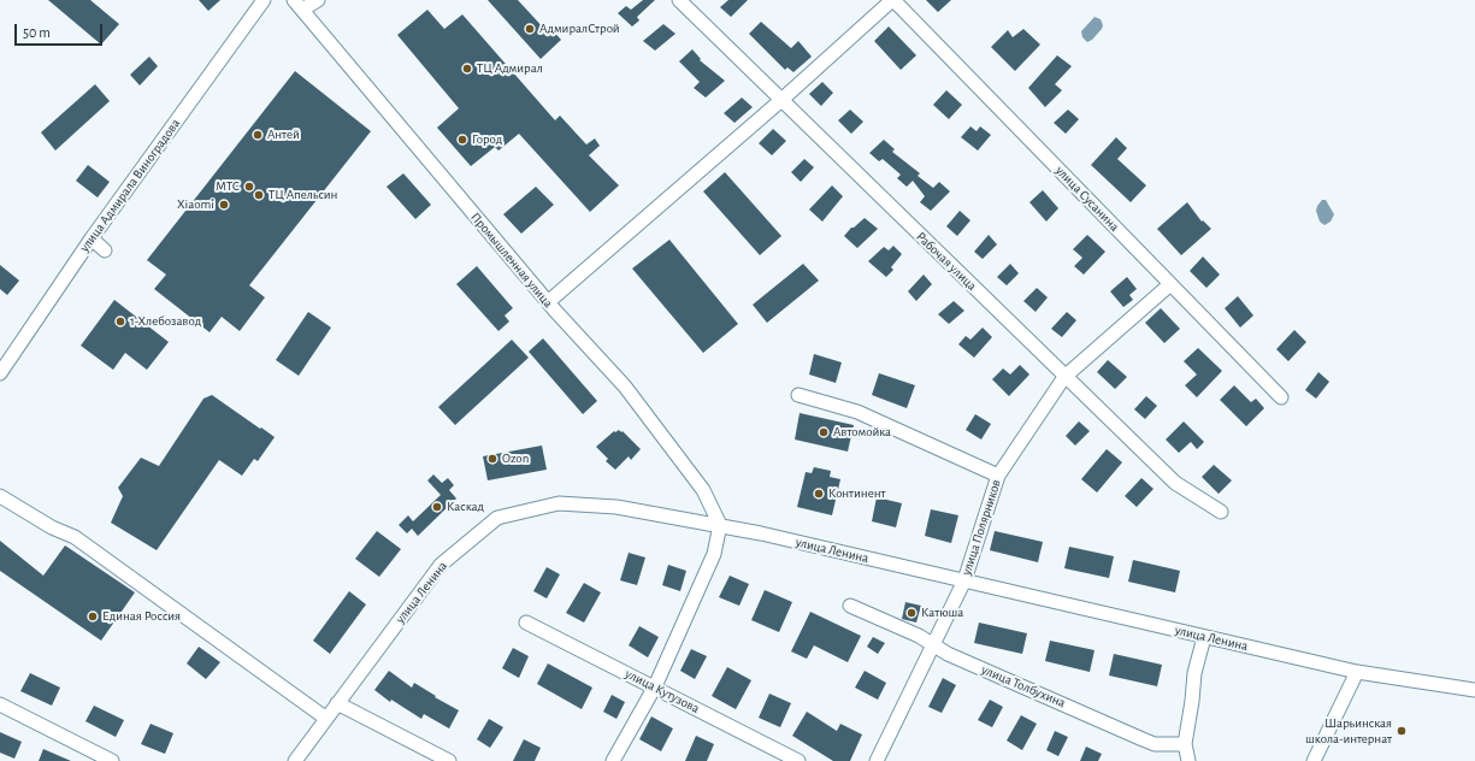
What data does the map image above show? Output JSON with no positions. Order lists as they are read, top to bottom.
{
  "streets": {
    "street": [
      "улица Адмирала Виноградова",
      "улица Сусанина",
      "Промышленная улица",
      "Рабочая улица",
      "улица Полярников",
      "улица Ленина",
      "улица Толбухина",
      "улица Кутузова"
    ]
  },
  "crossings": [
    ["улица Сусанина", "улица Полярников"],
    ["Промышленная улица", "улица Ленина"],
    ["Рабочая улица", "улица Полярников"],
    ["улица Полярников", "улица Ленина"],
    ["улица Полярников", "улица Толбухина"]
  ],
  "places": [
    "АдмиралСтрой",
    "ТЦ Адмирал",
    "Антей",
    "Город",
    "МТС",
    "ТЦ Апельсин",
    "Xiaomi",
    "1-Хлебозавод",
    "Автомойка",
    "Ozon",
    "Континент",
    "Каскад",
    "Катюша",
    "Единая Россия",
    "Шарьинская школа-интернат"
  ],
  "scale_bar": "50 m"
}
